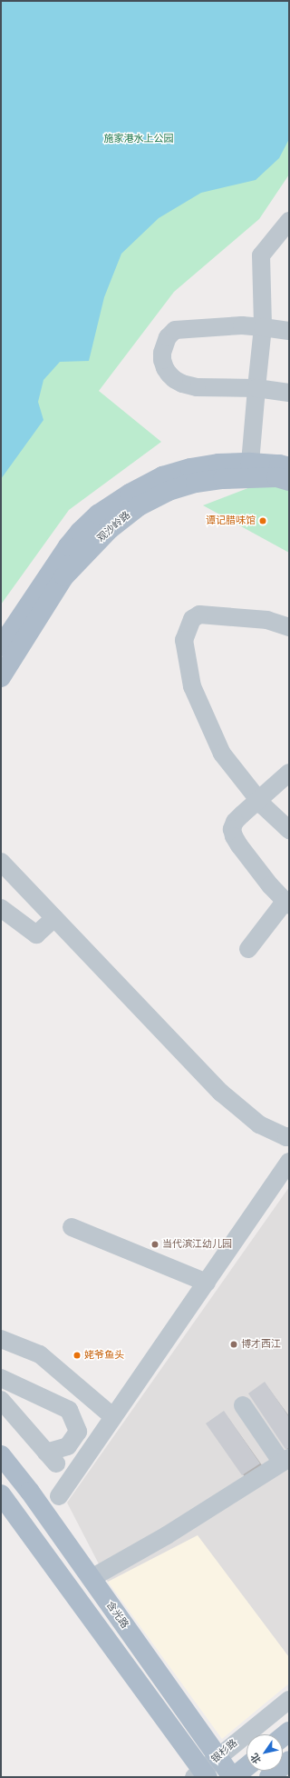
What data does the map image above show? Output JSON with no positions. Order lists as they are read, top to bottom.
{
  "streets": {
    "main road": ["观沙岭路", "含光路"],
    "street": ["银杉路"]
  },
  "crossings": [
    ["含光路", "银杉路"]
  ],
  "parks": ["施家港水上公园"],
  "places": [
    "谭记腊味馆",
    "当代滨江幼儿园",
    "博才西江",
    "姥爷鱼头"
  ],
  "north": "bottom left"
}
